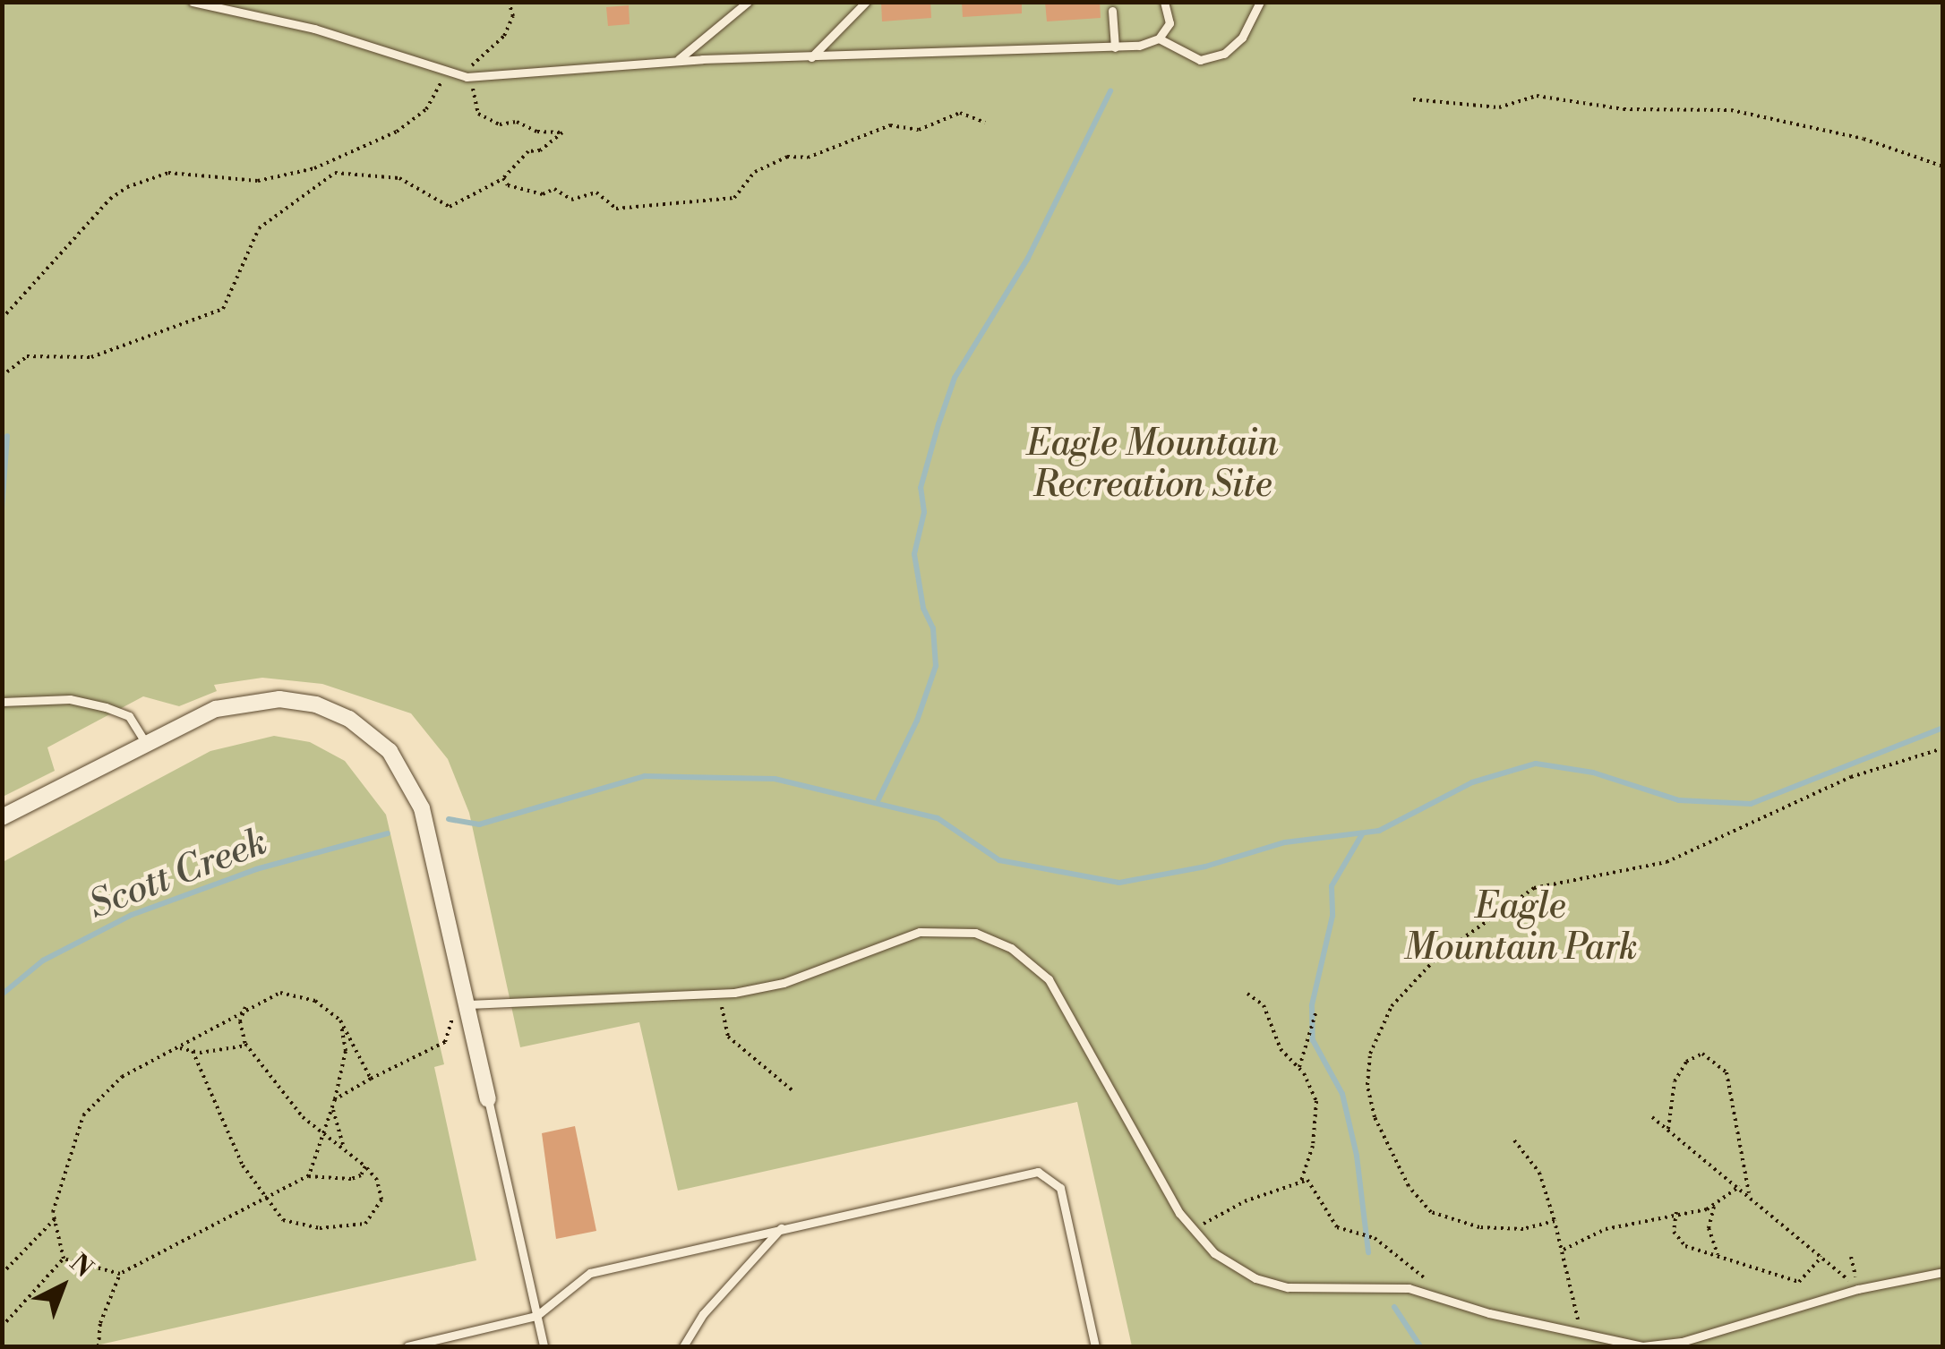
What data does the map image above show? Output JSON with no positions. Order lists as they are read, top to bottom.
{
  "water": ["Scott Creek"],
  "parks": ["Eagle Mountain Recreation Site", "Eagle Mountain Park"],
  "north": "top right"
}
